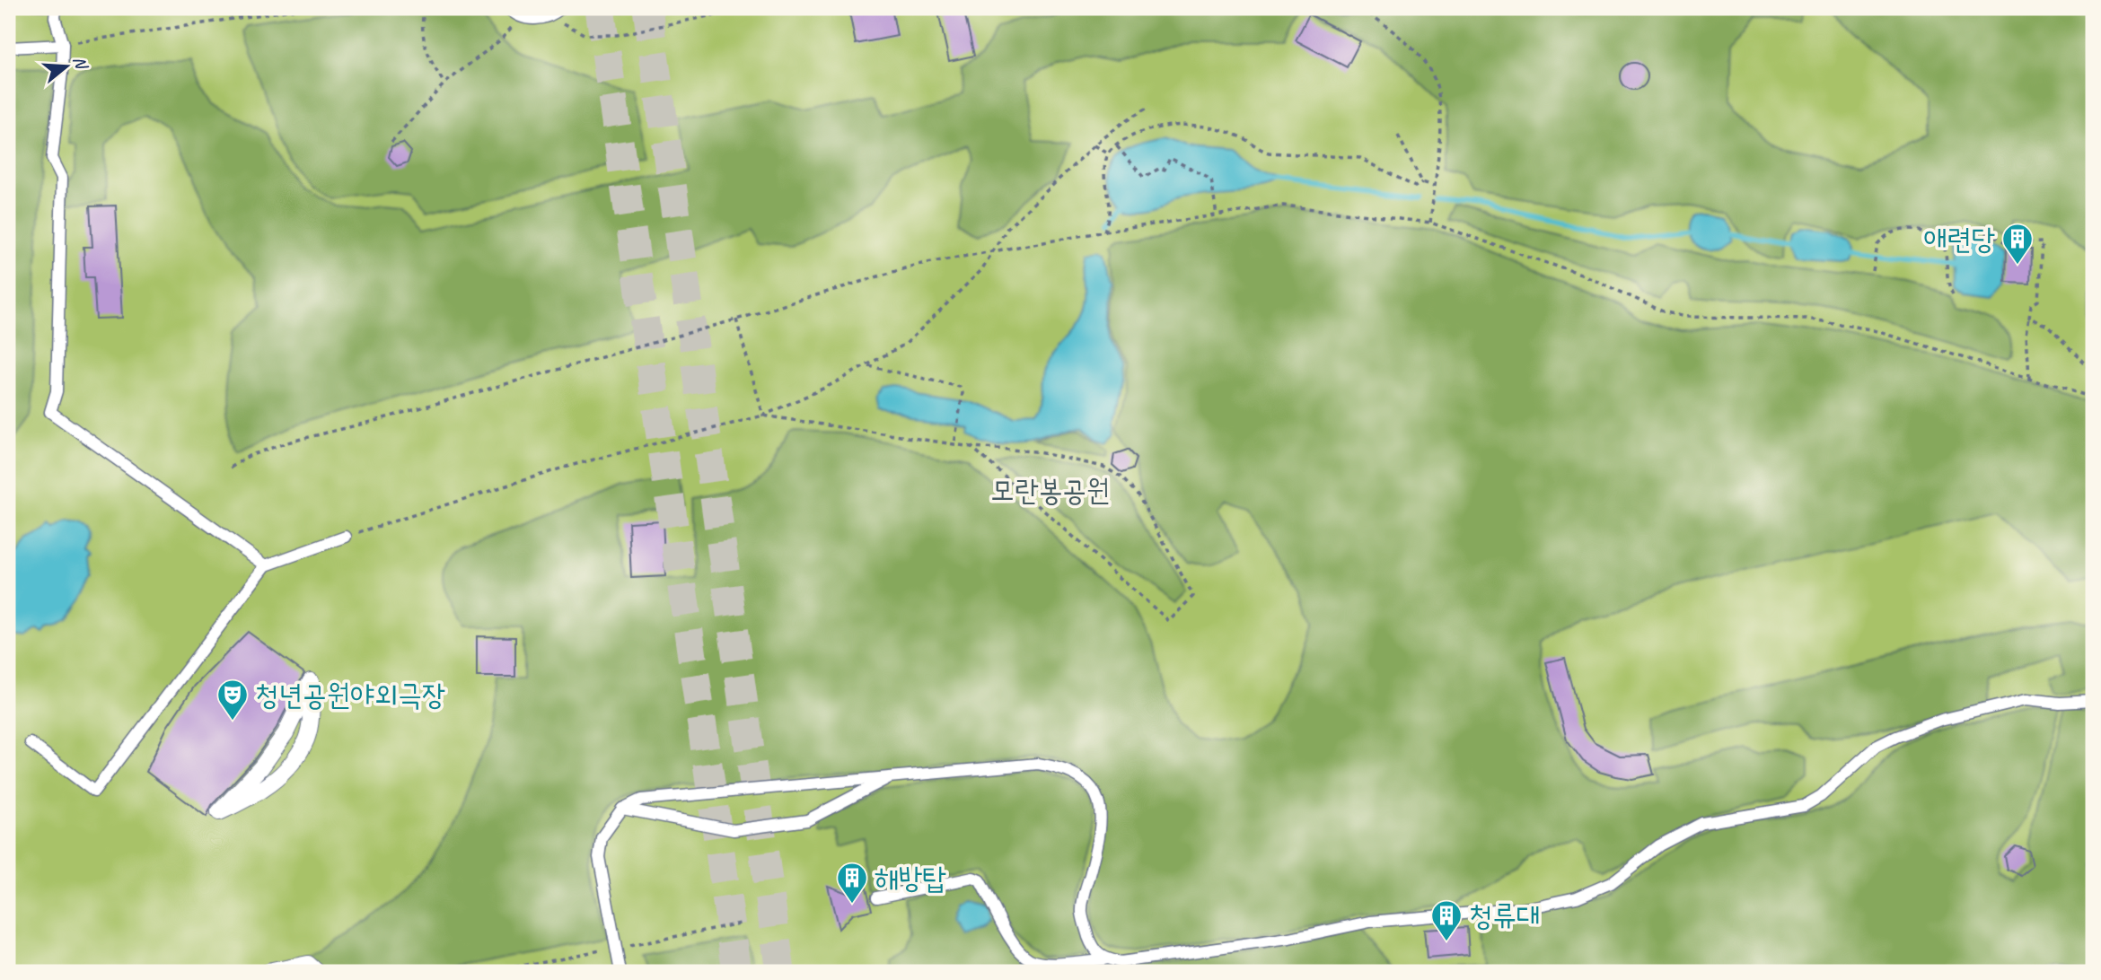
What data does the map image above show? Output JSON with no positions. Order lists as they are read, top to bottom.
{
  "parks": ["모란봉공원"],
  "places": {
    "building": ["애련당", "해방탑", "청류대"],
    "theatre": ["청년공원야외극장"]
  },
  "north": "right"
}
